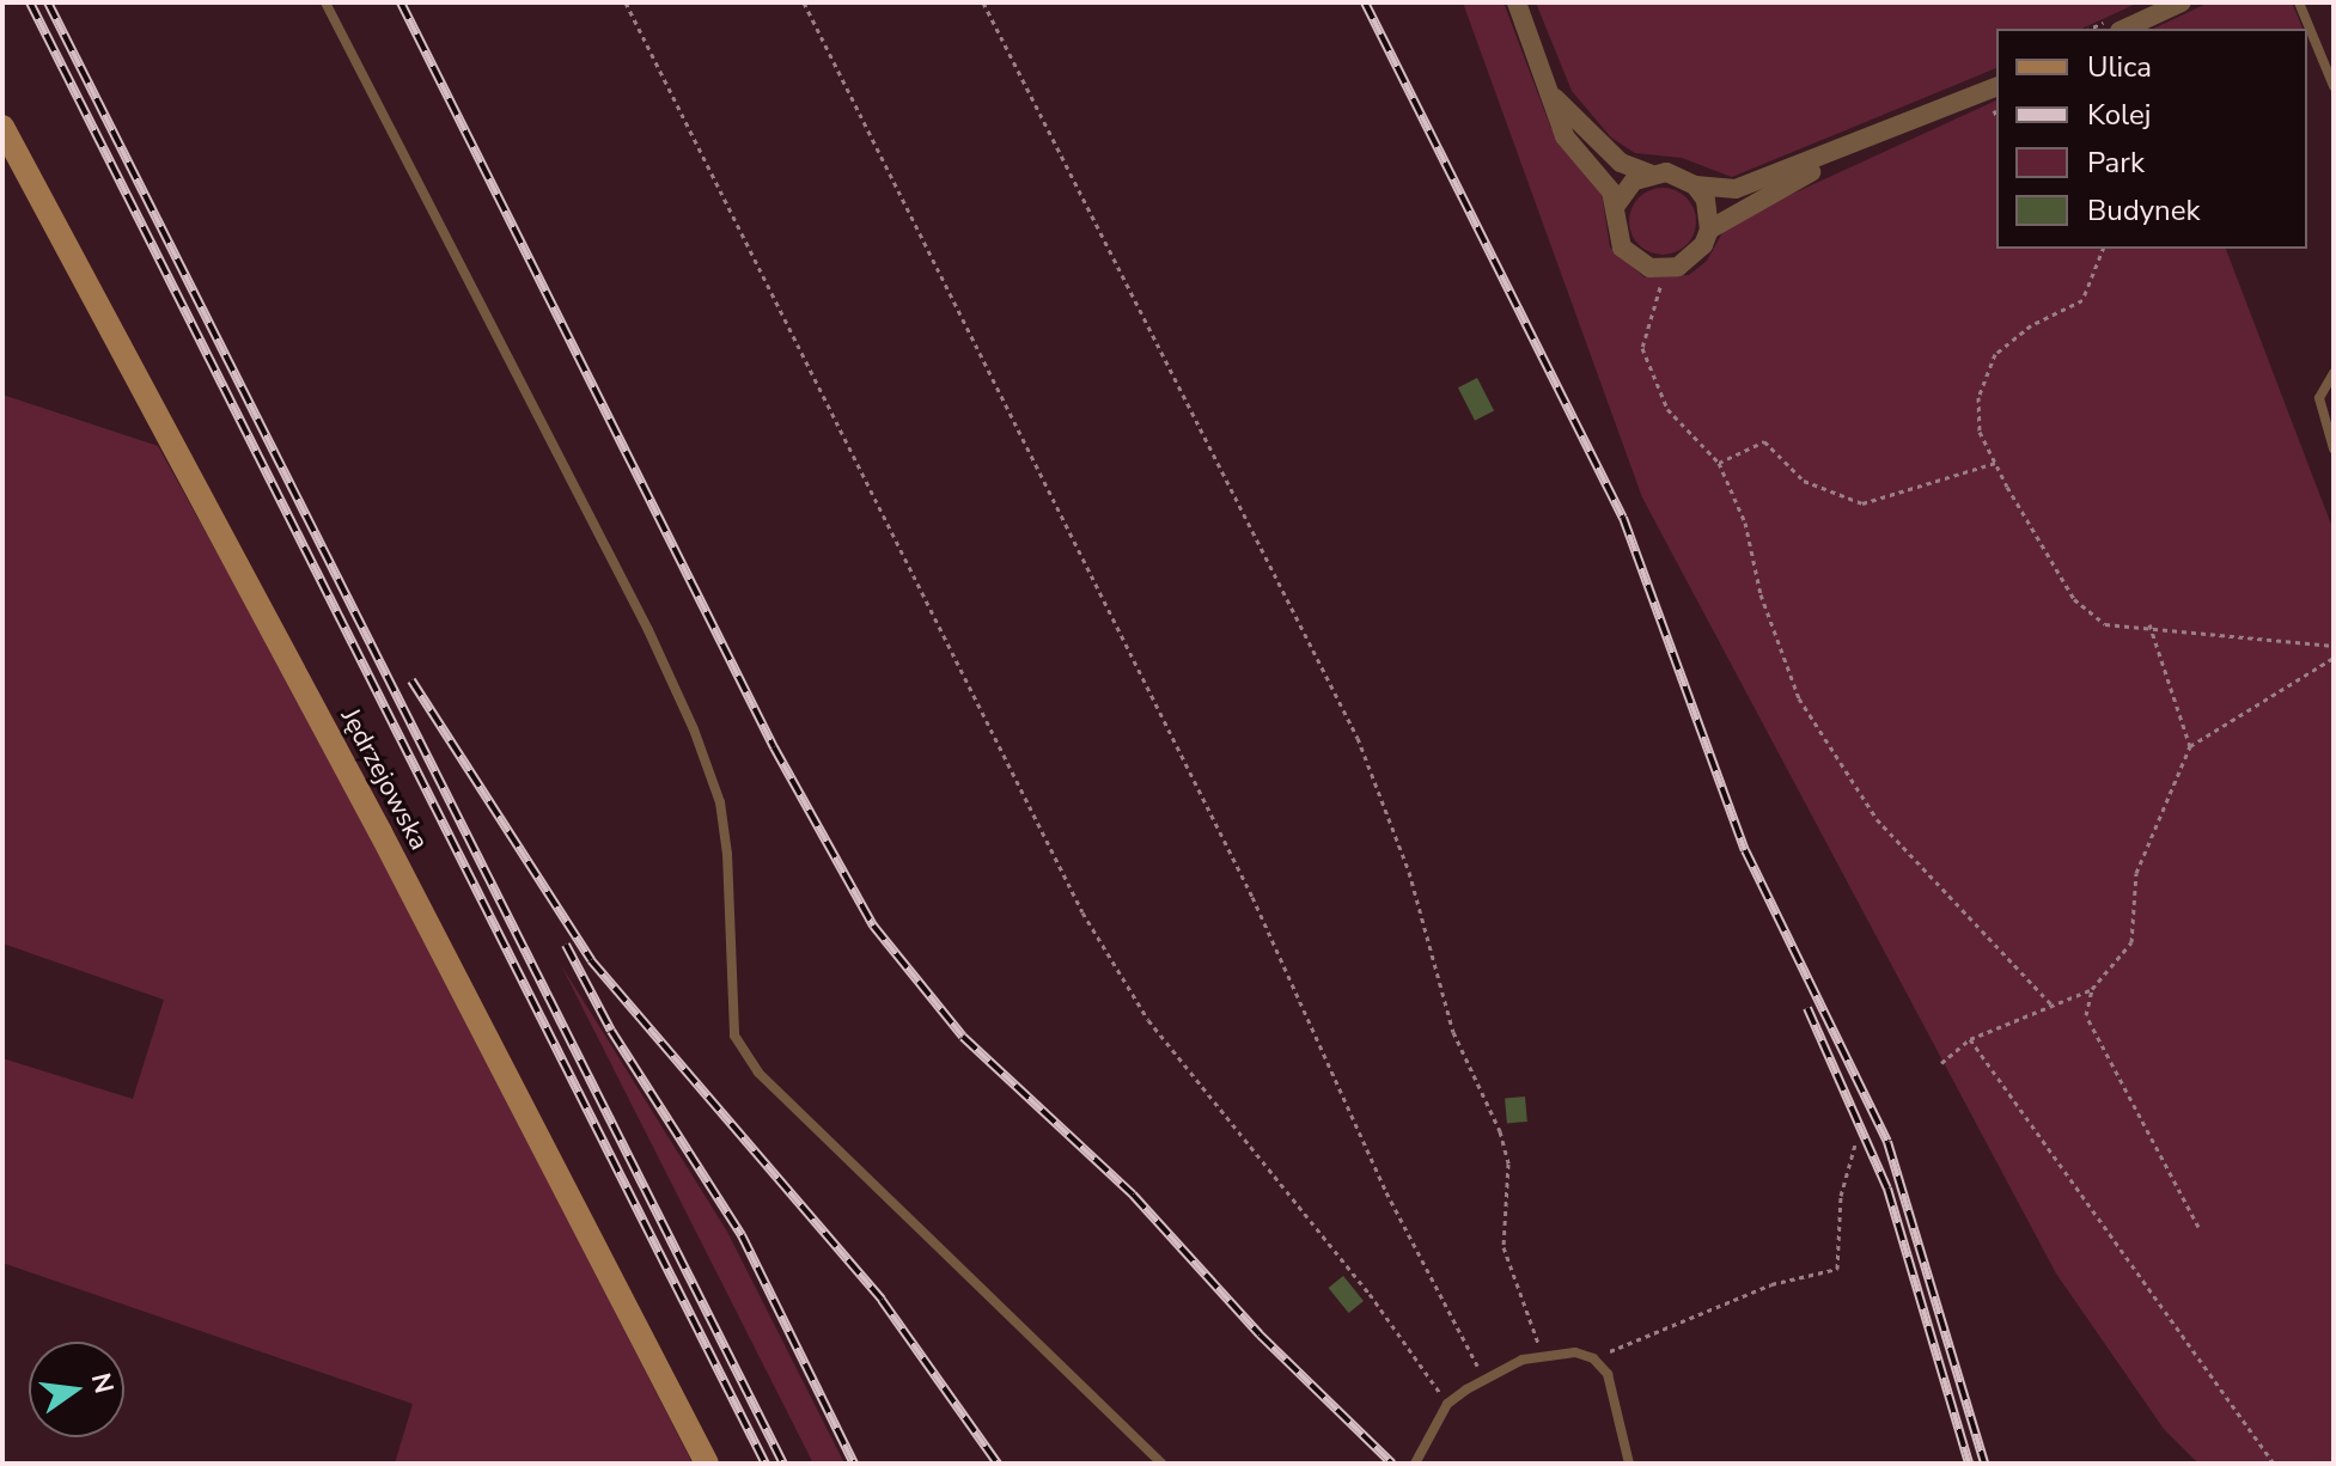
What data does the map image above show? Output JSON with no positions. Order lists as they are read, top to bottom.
{
  "streets": {
    "street": ["Jędrzejowska"]
  },
  "legend": [
    "Ulica",
    "Kolej",
    "Park",
    "Budynek"
  ],
  "north": "right"
}
